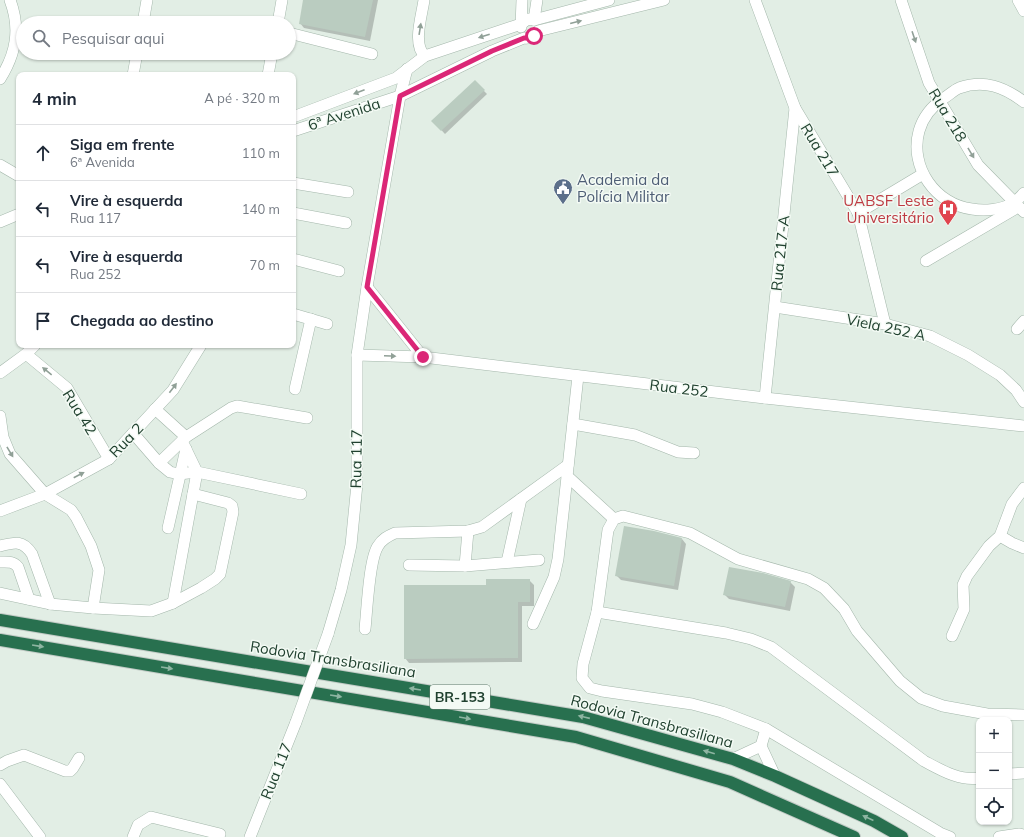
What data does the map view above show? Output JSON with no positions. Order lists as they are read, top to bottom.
{
  "streets": {
    "highway": ["Rodovia Transbrasiliana", "BR-153"],
    "street": [
      "6ª Avenida",
      "Rua 218",
      "Rua 217",
      "Rua 217-A",
      "Viela 252 A",
      "Rua 252",
      "Rua 42",
      "Rua 2",
      "Rua 117"
    ]
  },
  "crossings": [
    ["6ª Avenida", "Rua 117"],
    ["Rua 217", "Rua 217-A"],
    ["Rua 217", "Viela 252 A"],
    ["Rua 217-A", "Viela 252 A"],
    ["Rua 217-A", "Rua 252"],
    ["Rua 252", "Rua 117"],
    ["Rua 42", "Rua 2"]
  ],
  "one_way": ["Rua 218", "Rua 2"],
  "places": {
    "public building": ["Academia da Polícia Militar"],
    "hospital": ["UABSF Leste Universitário"]
  },
  "page": {
    "search": "Pesquisar aqui",
    "heading": ["4 min", "A pé · 320 m"],
    "list": [
      ["Siga em frente", "6ª Avenida", "110 m"],
      ["Vire à esquerda", "Rua 117", "140 m"],
      ["Vire à esquerda", "Rua 252", "70 m"],
      "Chegada ao destino"
    ],
    "map_buttons": ["+", "−"]
  }
}
